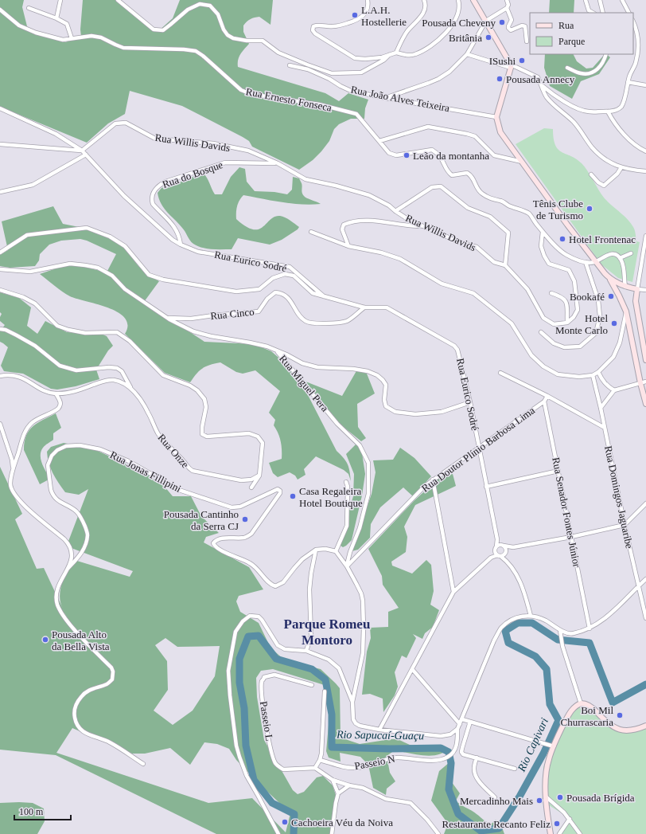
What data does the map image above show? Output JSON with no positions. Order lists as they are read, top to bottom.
{
  "streets": {
    "street": [
      "Rua João Alves Teixeira",
      "Rua Ernesto Fonseca",
      "Rua Willis Davids",
      "Rua do Bosque",
      "Rua Eurico Sodré",
      "Rua Cinco",
      "Rua Miguel Pera",
      "Rua Doutor Plínio Barbosa Lima",
      "Rua Onze",
      "Rua Jonas Fillipini",
      "Rua Domingos Jaguaribe",
      "Rua Senador Fontes Júnior",
      "Passeio L",
      "Passeio N"
    ]
  },
  "crossings": [
    ["Rua Willis Davids", "Rua do Bosque"],
    ["Rua Willis Davids", "Rua Eurico Sodré"],
    ["Rua do Bosque", "Rua Eurico Sodré"],
    ["Rua Eurico Sodré", "Rua Cinco"],
    ["Rua Eurico Sodré", "Rua Doutor Plínio Barbosa Lima"],
    ["Rua Cinco", "Rua Miguel Pera"],
    ["Rua Miguel Pera", "Rua Doutor Plínio Barbosa Lima"],
    ["Rua Doutor Plínio Barbosa Lima", "Rua Senador Fontes Júnior"]
  ],
  "districts": ["Parque Romeu Montoro"],
  "water": ["Rio Sapucaí-Guaçu", "Rio Capivari"],
  "places": [
    "L.A.H. Hostellerie",
    "Pousada Cheveny",
    "Britânia",
    "ISushi",
    "Pousada Annecy",
    "Leão da montanha",
    "Tênis Clube de Turismo",
    "Hotel Frontenac",
    "Bookafé",
    "Hotel Monte Carlo",
    "Casa Regaleira Hotel Boutique",
    "Pousada Cantinho da Serra CJ",
    "Pousada Alto da Bella Vista",
    "Boi Mil Churrascaria",
    "Pousada Brígida",
    "Mercadinho Mais",
    "Cachoeira Véu da Noiva",
    "Restaurante Recanto Feliz"
  ],
  "legend": ["Rua", "Parque"],
  "scale_bar": "100 m"
}
